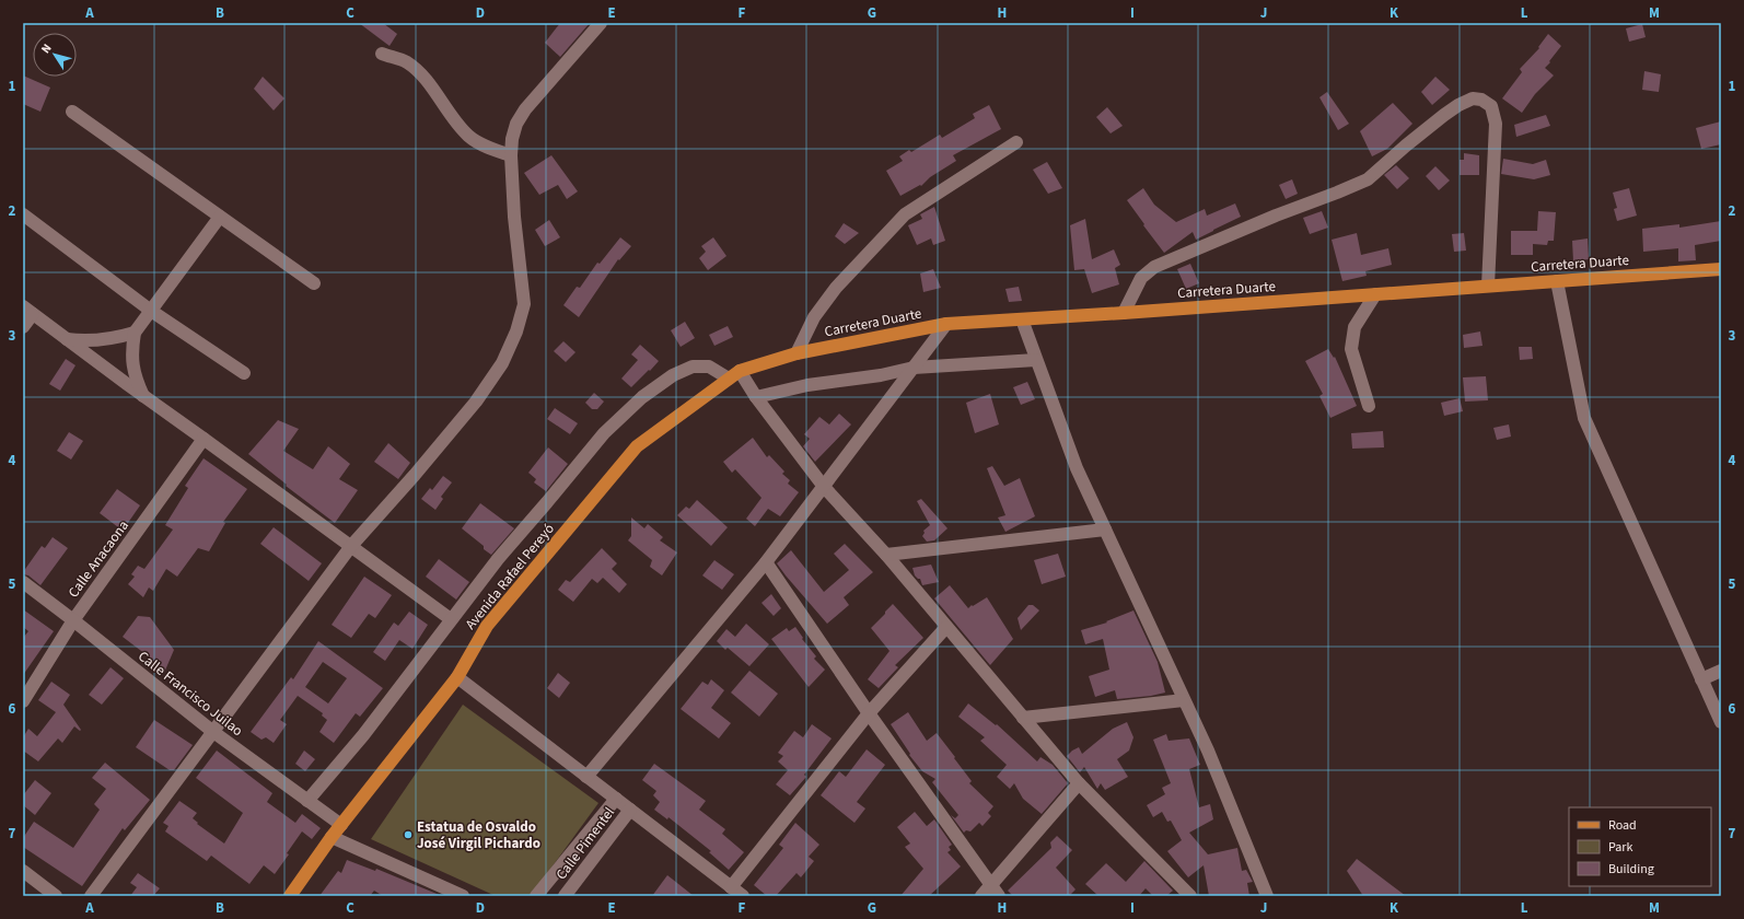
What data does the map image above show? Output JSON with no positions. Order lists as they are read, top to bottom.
{
  "streets": {
    "main road": ["Carretera Duarte", "Avenida Rafael Pereyó"],
    "street": ["Calle Anacaona", "Calle Francisco Juilao", "Calle Pimentel"]
  },
  "crossings": [
    ["Carretera Duarte", "Avenida Rafael Pereyó"],
    ["Calle Anacaona", "Calle Francisco Juilao"],
    ["Avenida Rafael Pereyó", "Calle Francisco Juilao"]
  ],
  "places": ["Estatua de Osvaldo José Virgil Pichardo"],
  "legend": ["Road", "Park", "Building"],
  "north": "top left",
  "grid": {
    "columns": [
      "A",
      "B",
      "C",
      "D",
      "E",
      "F",
      "G",
      "H",
      "I",
      "J",
      "K",
      "L",
      "M"
    ],
    "rows": [
      "1",
      "2",
      "3",
      "4",
      "5",
      "6",
      "7"
    ]
  }
}
